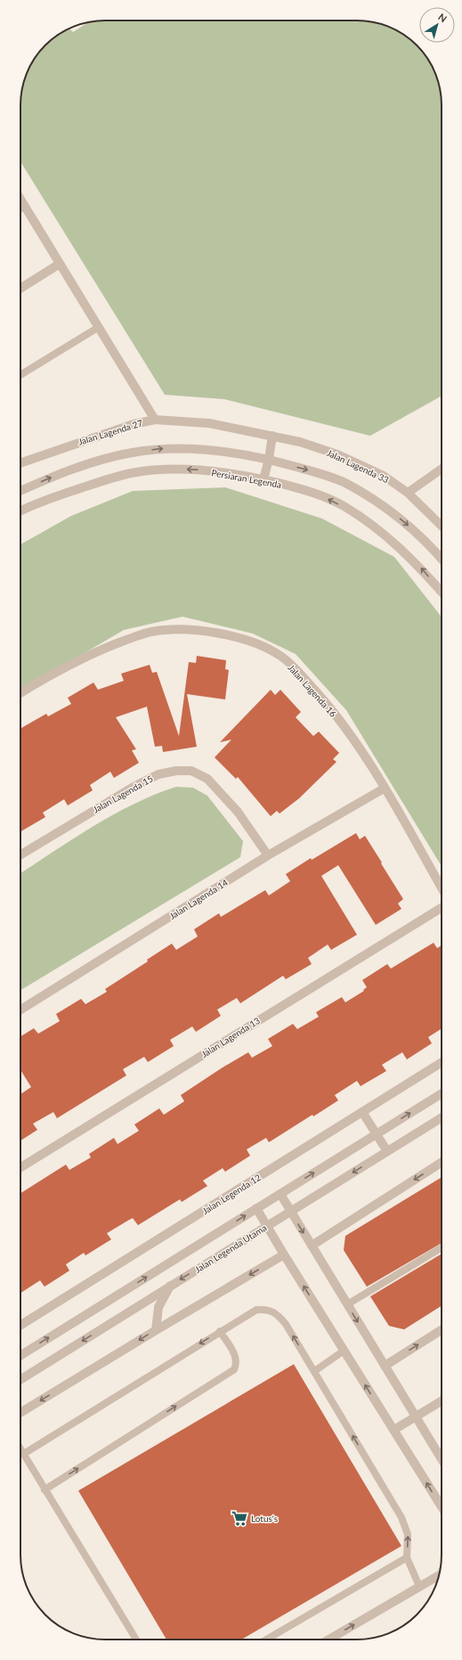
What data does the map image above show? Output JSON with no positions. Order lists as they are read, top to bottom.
{
  "streets": {
    "street": [
      "Jalan Lagenda 27",
      "Jalan Lagenda 33",
      "Persiaran Legenda",
      "Jalan Lagenda 16",
      "Jalan Lagenda 15",
      "Jalan Lagenda 14",
      "Jalan Lagenda 13",
      "Jalan Legenda 12",
      "Jalan Legenda Utama"
    ]
  },
  "crossings": [
    ["Jalan Lagenda 27", "Jalan Lagenda 33"],
    ["Jalan Lagenda 16", "Jalan Lagenda 14"],
    ["Jalan Lagenda 15", "Jalan Lagenda 14"]
  ],
  "places": {
    "supermarket": ["Lotus's"]
  },
  "north": "top right"
}
